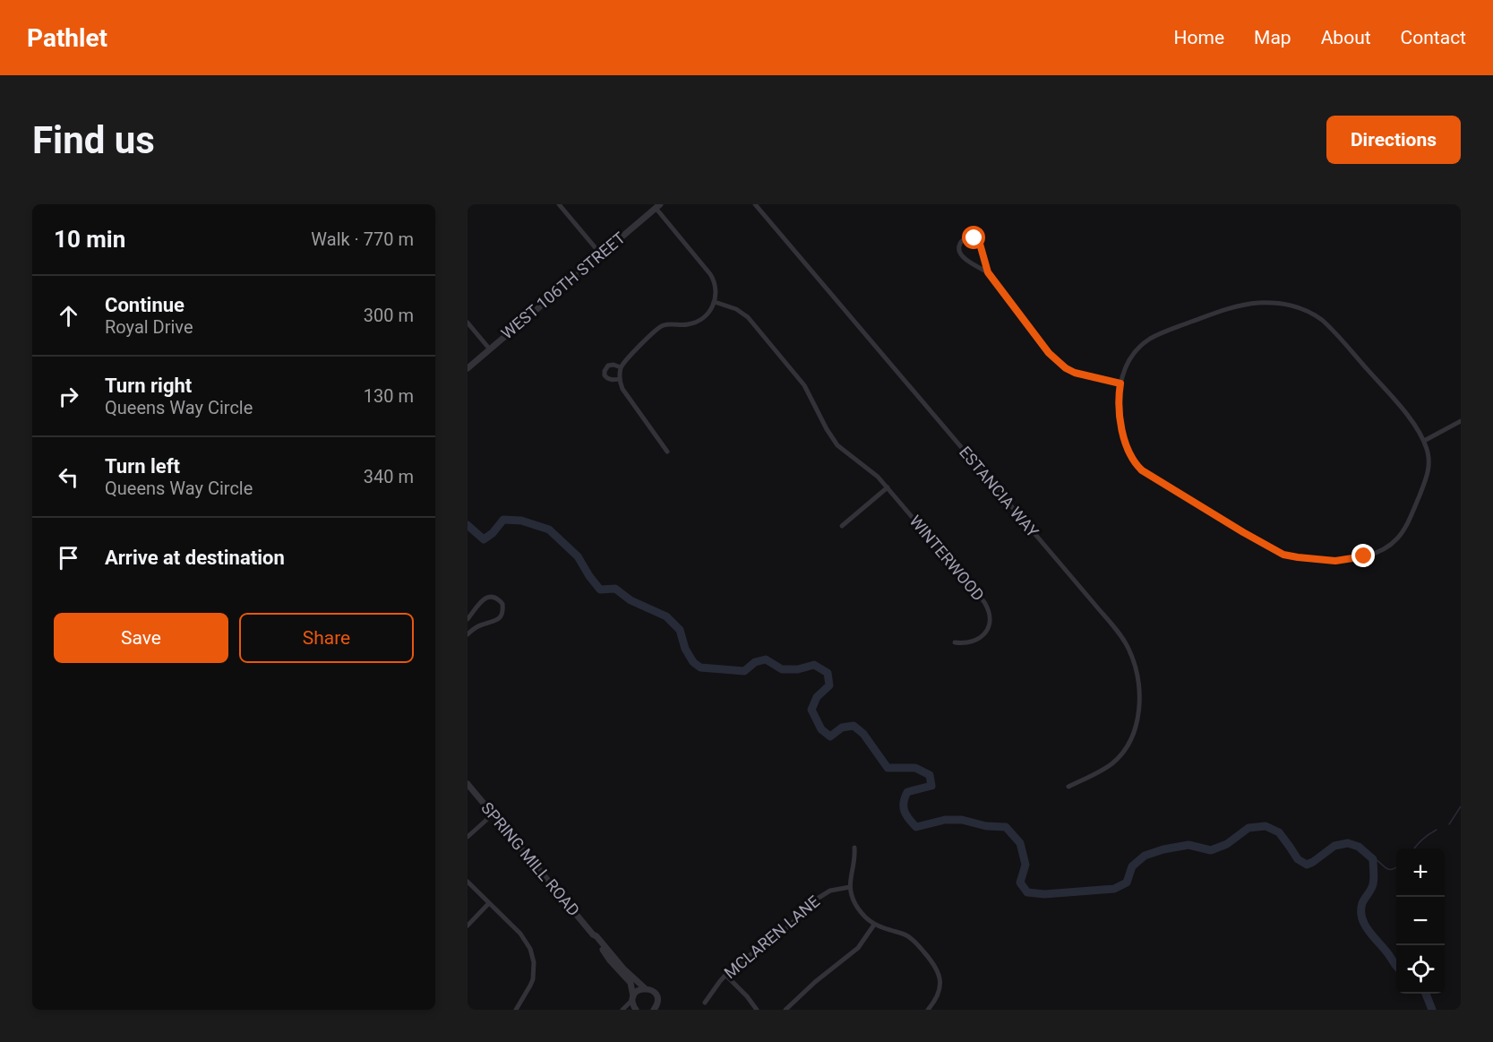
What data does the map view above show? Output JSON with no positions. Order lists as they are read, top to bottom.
{
  "streets": {
    "street": [
      "WEST 106TH STREET",
      "ESTANCIA WAY",
      "WINTERWOOD",
      "SPRING MILL ROAD",
      "MCLAREN LANE"
    ]
  },
  "page": {
    "header": "Pathlet",
    "nav": [
      "Home",
      "Map",
      "About",
      "Contact"
    ],
    "buttons": [
      "Directions",
      ["Save", "Share"]
    ],
    "title": "Find us",
    "heading": ["10 min", "Walk · 770 m"],
    "list": [
      ["Continue", "Royal Drive", "300 m"],
      ["Turn right", "Queens Way Circle", "130 m"],
      ["Turn left", "Queens Way Circle", "340 m"],
      "Arrive at destination"
    ],
    "map_buttons": ["+", "−"]
  }
}
